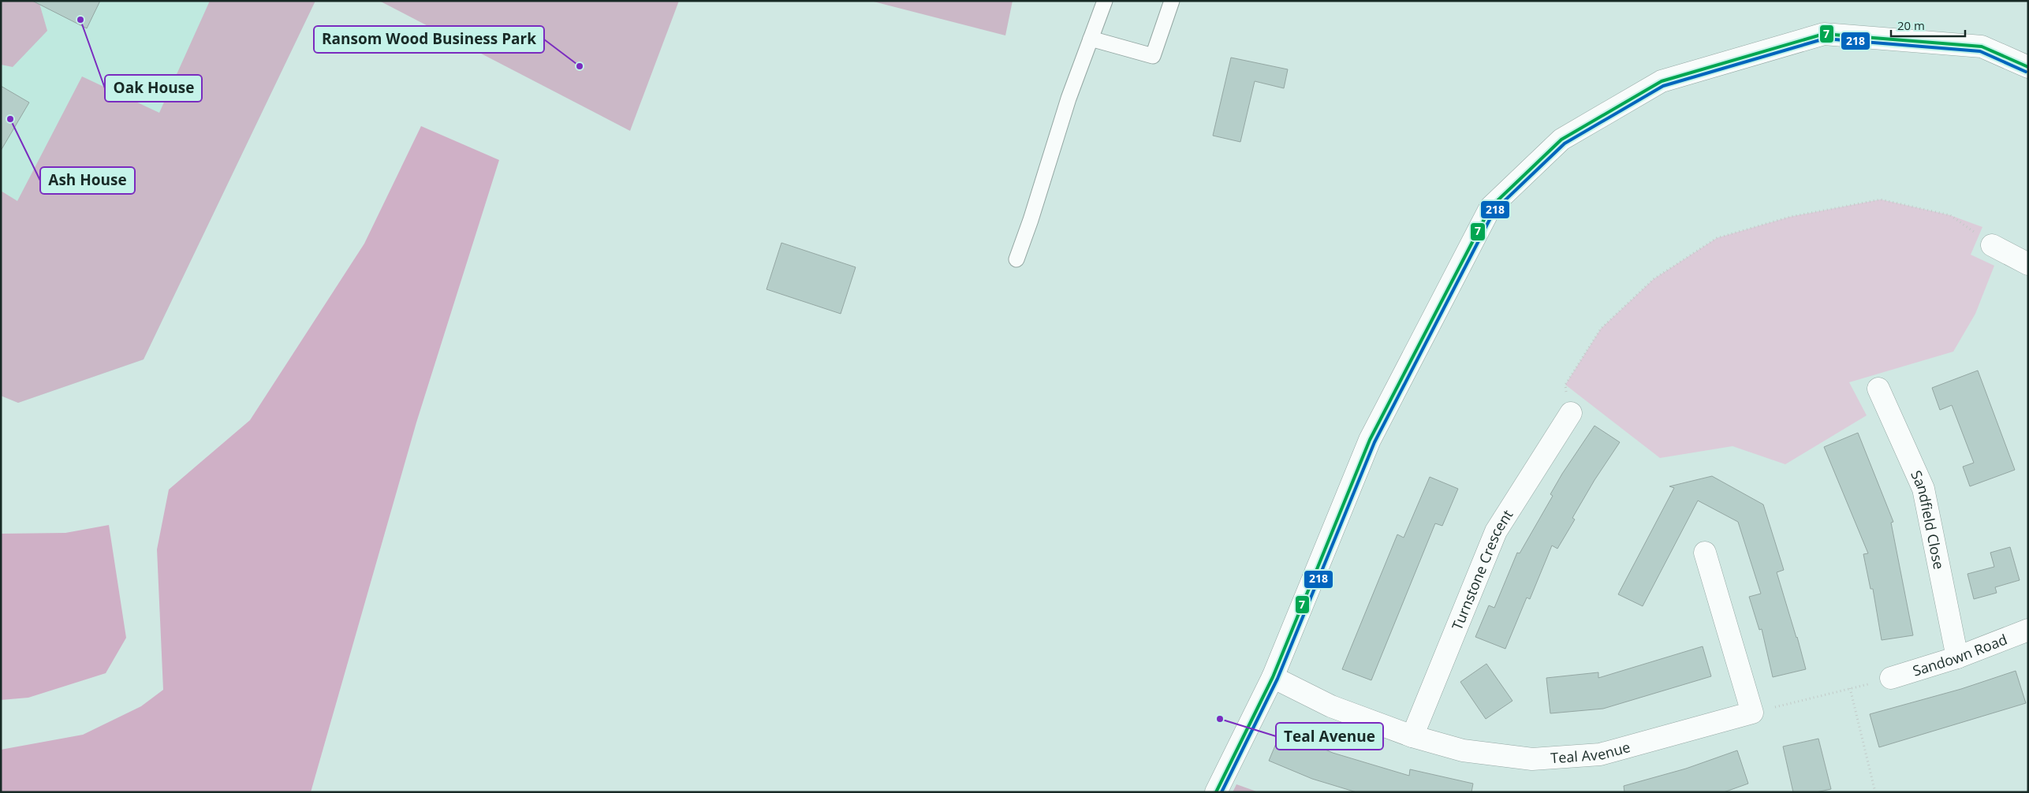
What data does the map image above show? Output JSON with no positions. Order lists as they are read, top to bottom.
{
  "streets": {
    "street": [
      "Sandfield Close",
      "Turnstone Crescent",
      "Sandown Road",
      "Teal Avenue"
    ]
  },
  "crossings": [
    ["Sandfield Close", "Sandown Road"],
    ["Turnstone Crescent", "Teal Avenue"]
  ],
  "places": [
    "Oak House",
    "Ransom Wood Business Park",
    "Ash House",
    "Teal Avenue"
  ],
  "lines": ["transit line 7", "transit line 218"],
  "scale_bar": "20 m"
}
